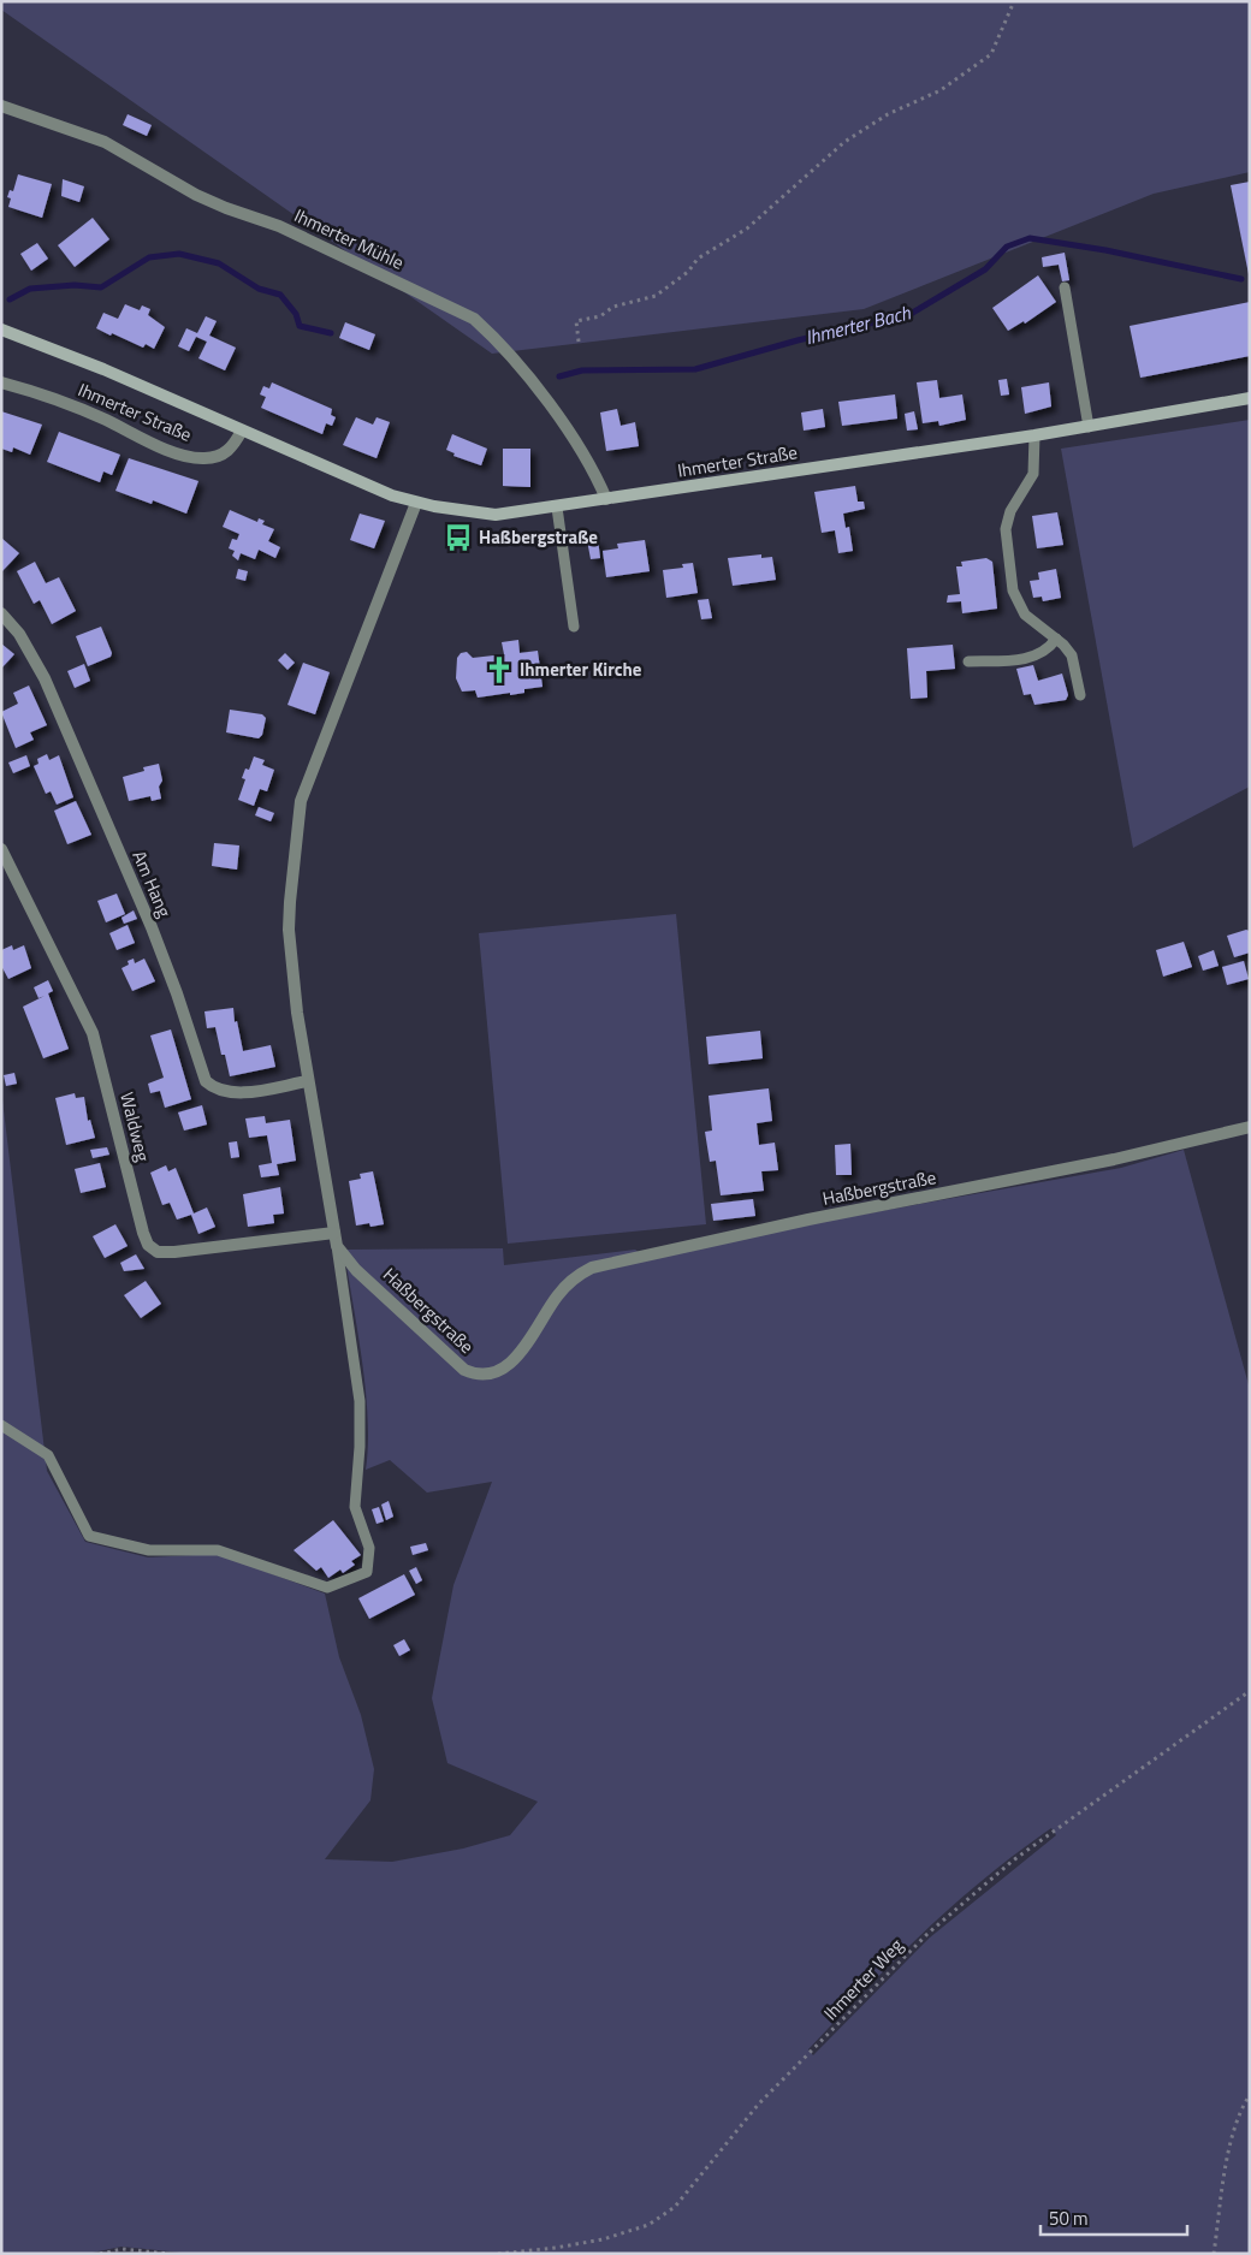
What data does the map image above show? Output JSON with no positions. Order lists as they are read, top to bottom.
{
  "streets": {
    "main road": ["Ihmerter Straße"],
    "street": [
      "Ihmerter Mühle",
      "Am Hang",
      "Waldweg",
      "Haßbergstraße"
    ],
    "path": ["Ihmerter Weg"]
  },
  "crossings": [
    ["Ihmerter Mühle", "Ihmerter Straße"],
    ["Ihmerter Straße", "Haßbergstraße"],
    ["Am Hang", "Haßbergstraße"],
    ["Waldweg", "Haßbergstraße"]
  ],
  "water": ["Ihmerter Bach"],
  "places": {
    "bus stop": ["Haßbergstraße"],
    "church": ["Ihmerter Kirche"]
  },
  "scale_bar": "50 m"
}
